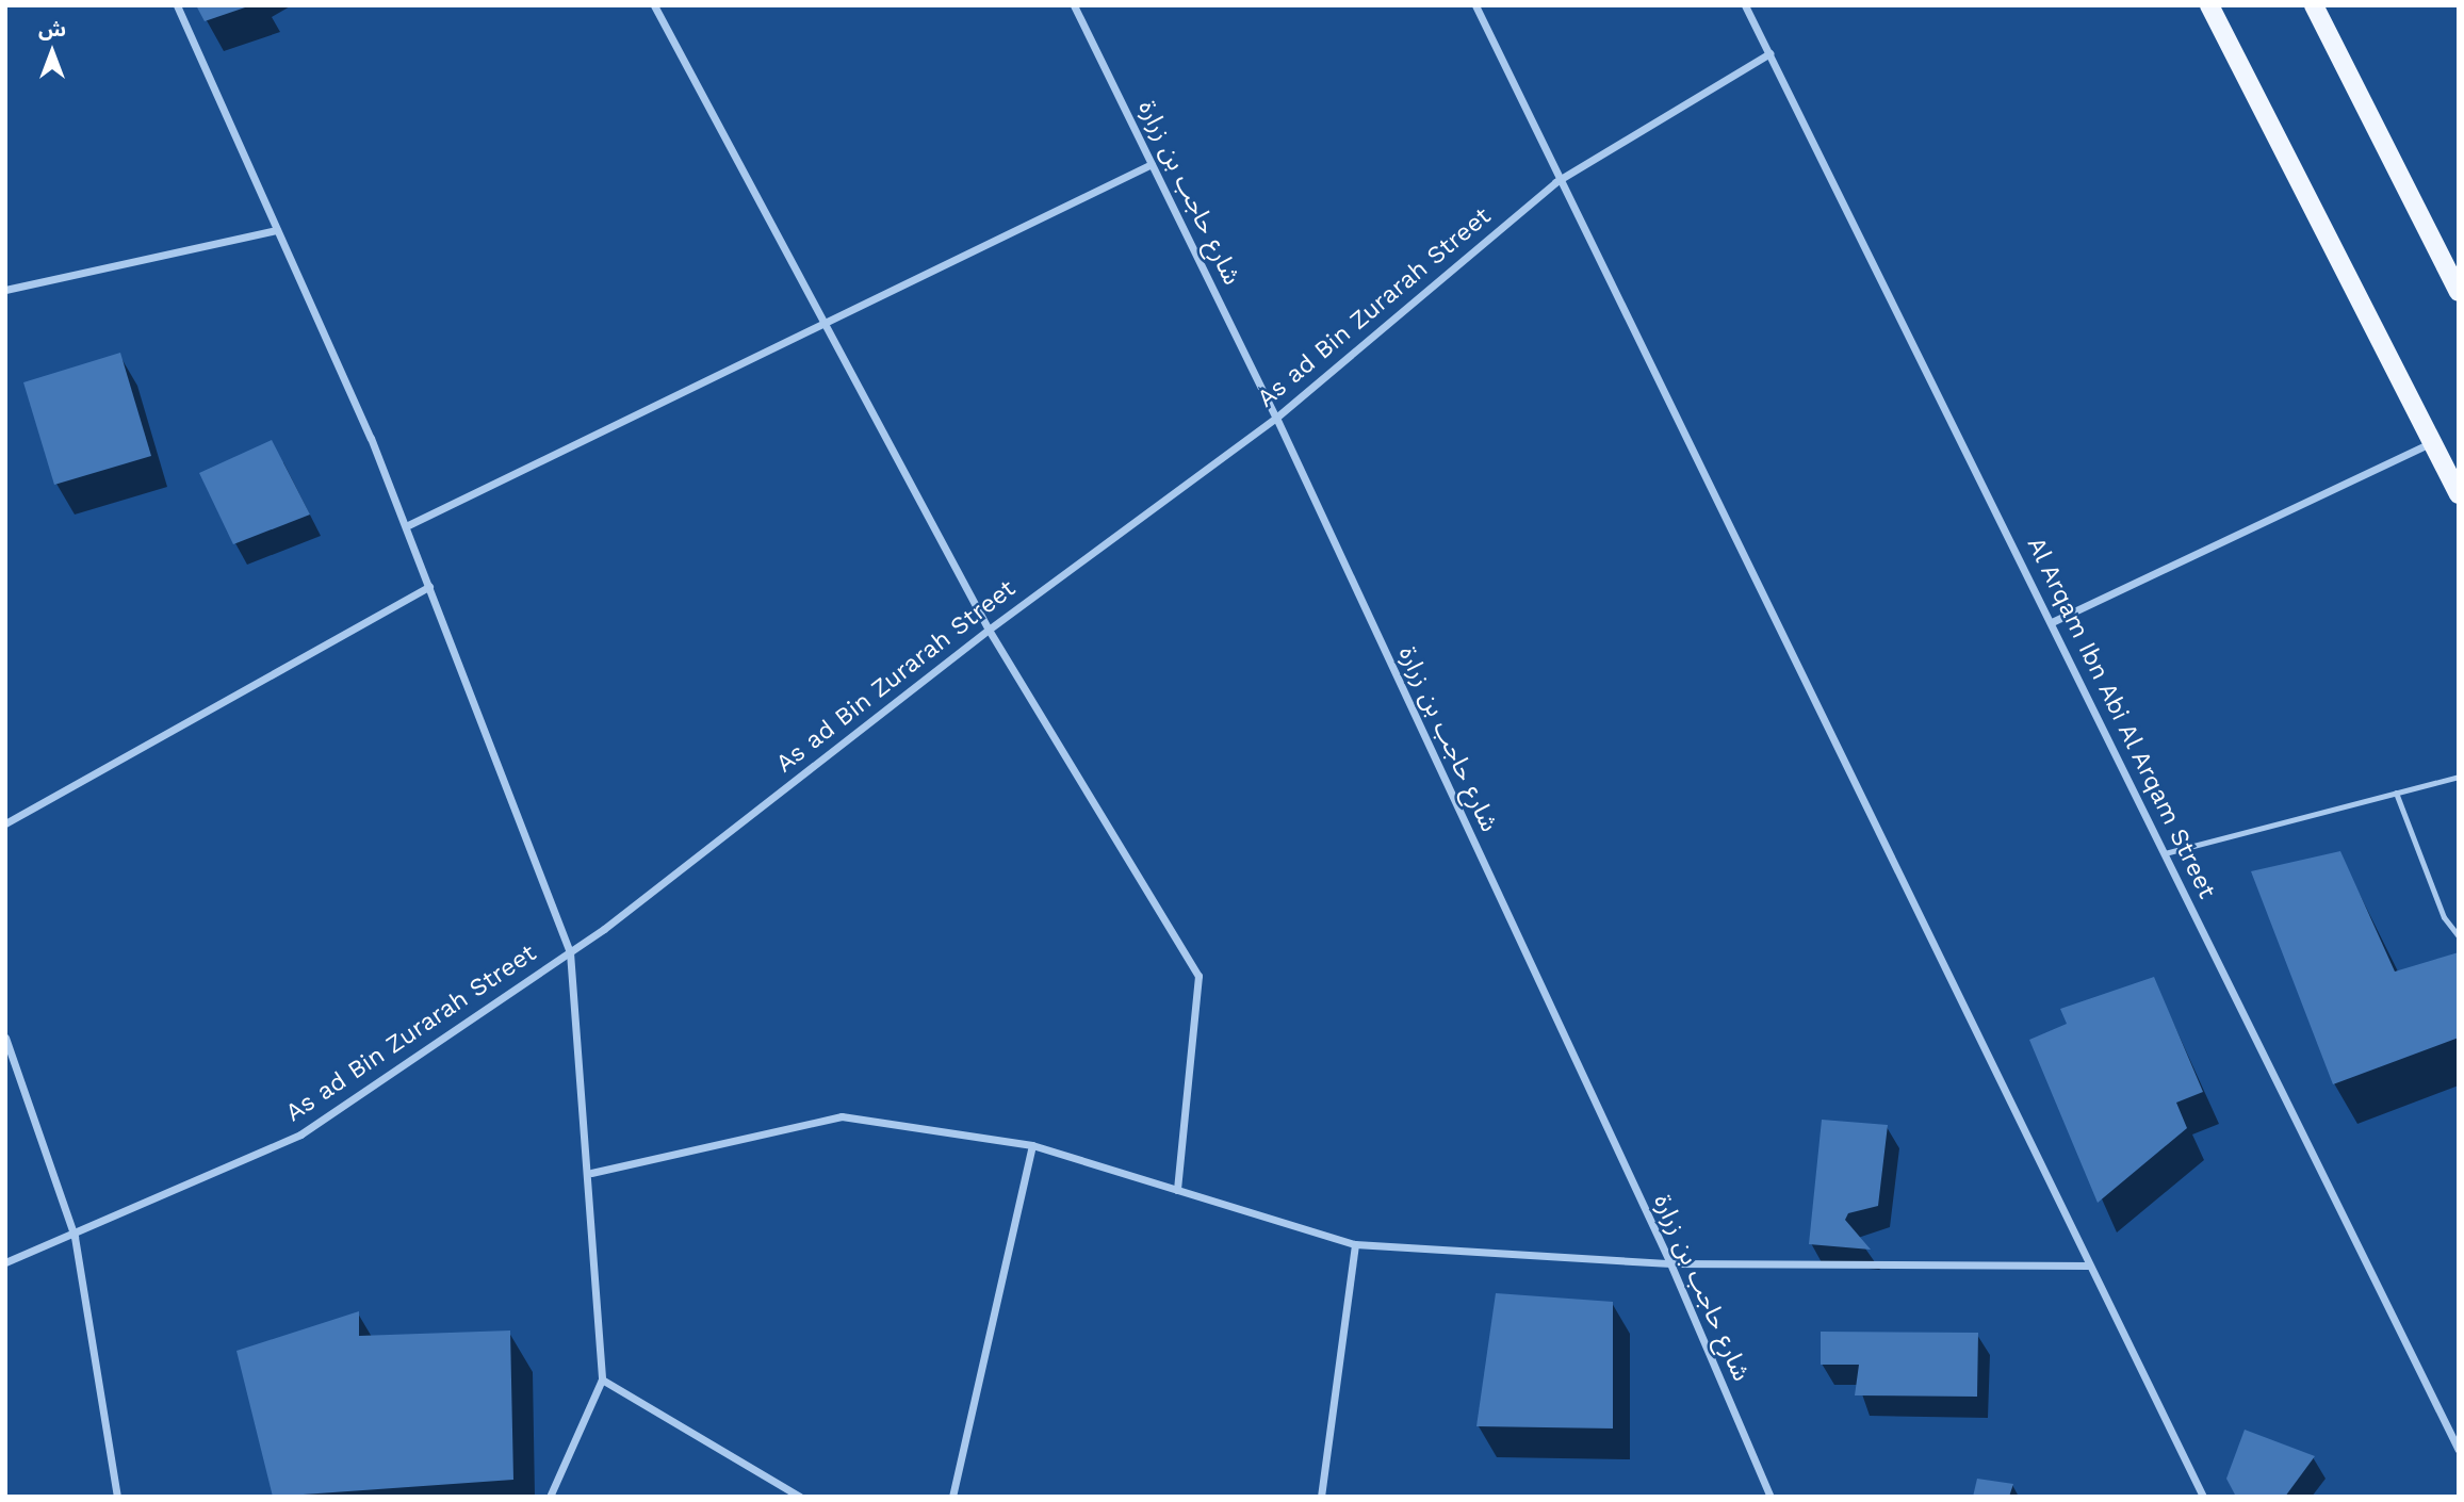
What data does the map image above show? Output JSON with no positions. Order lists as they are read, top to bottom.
{
  "streets": {
    "street": ["شارع حاجب بن زرارة", "As ad Bin Zurarah Street", "Al Arqam Ibn Abi Al Arqam Street"]
  },
  "crossings": [
    ["شارع حاجب بن زرارة", "As ad Bin Zurarah Street"],
    ["As ad Bin Zurarah Street", "Al Arqam Ibn Abi Al Arqam Street"]
  ],
  "north": "top"
}
